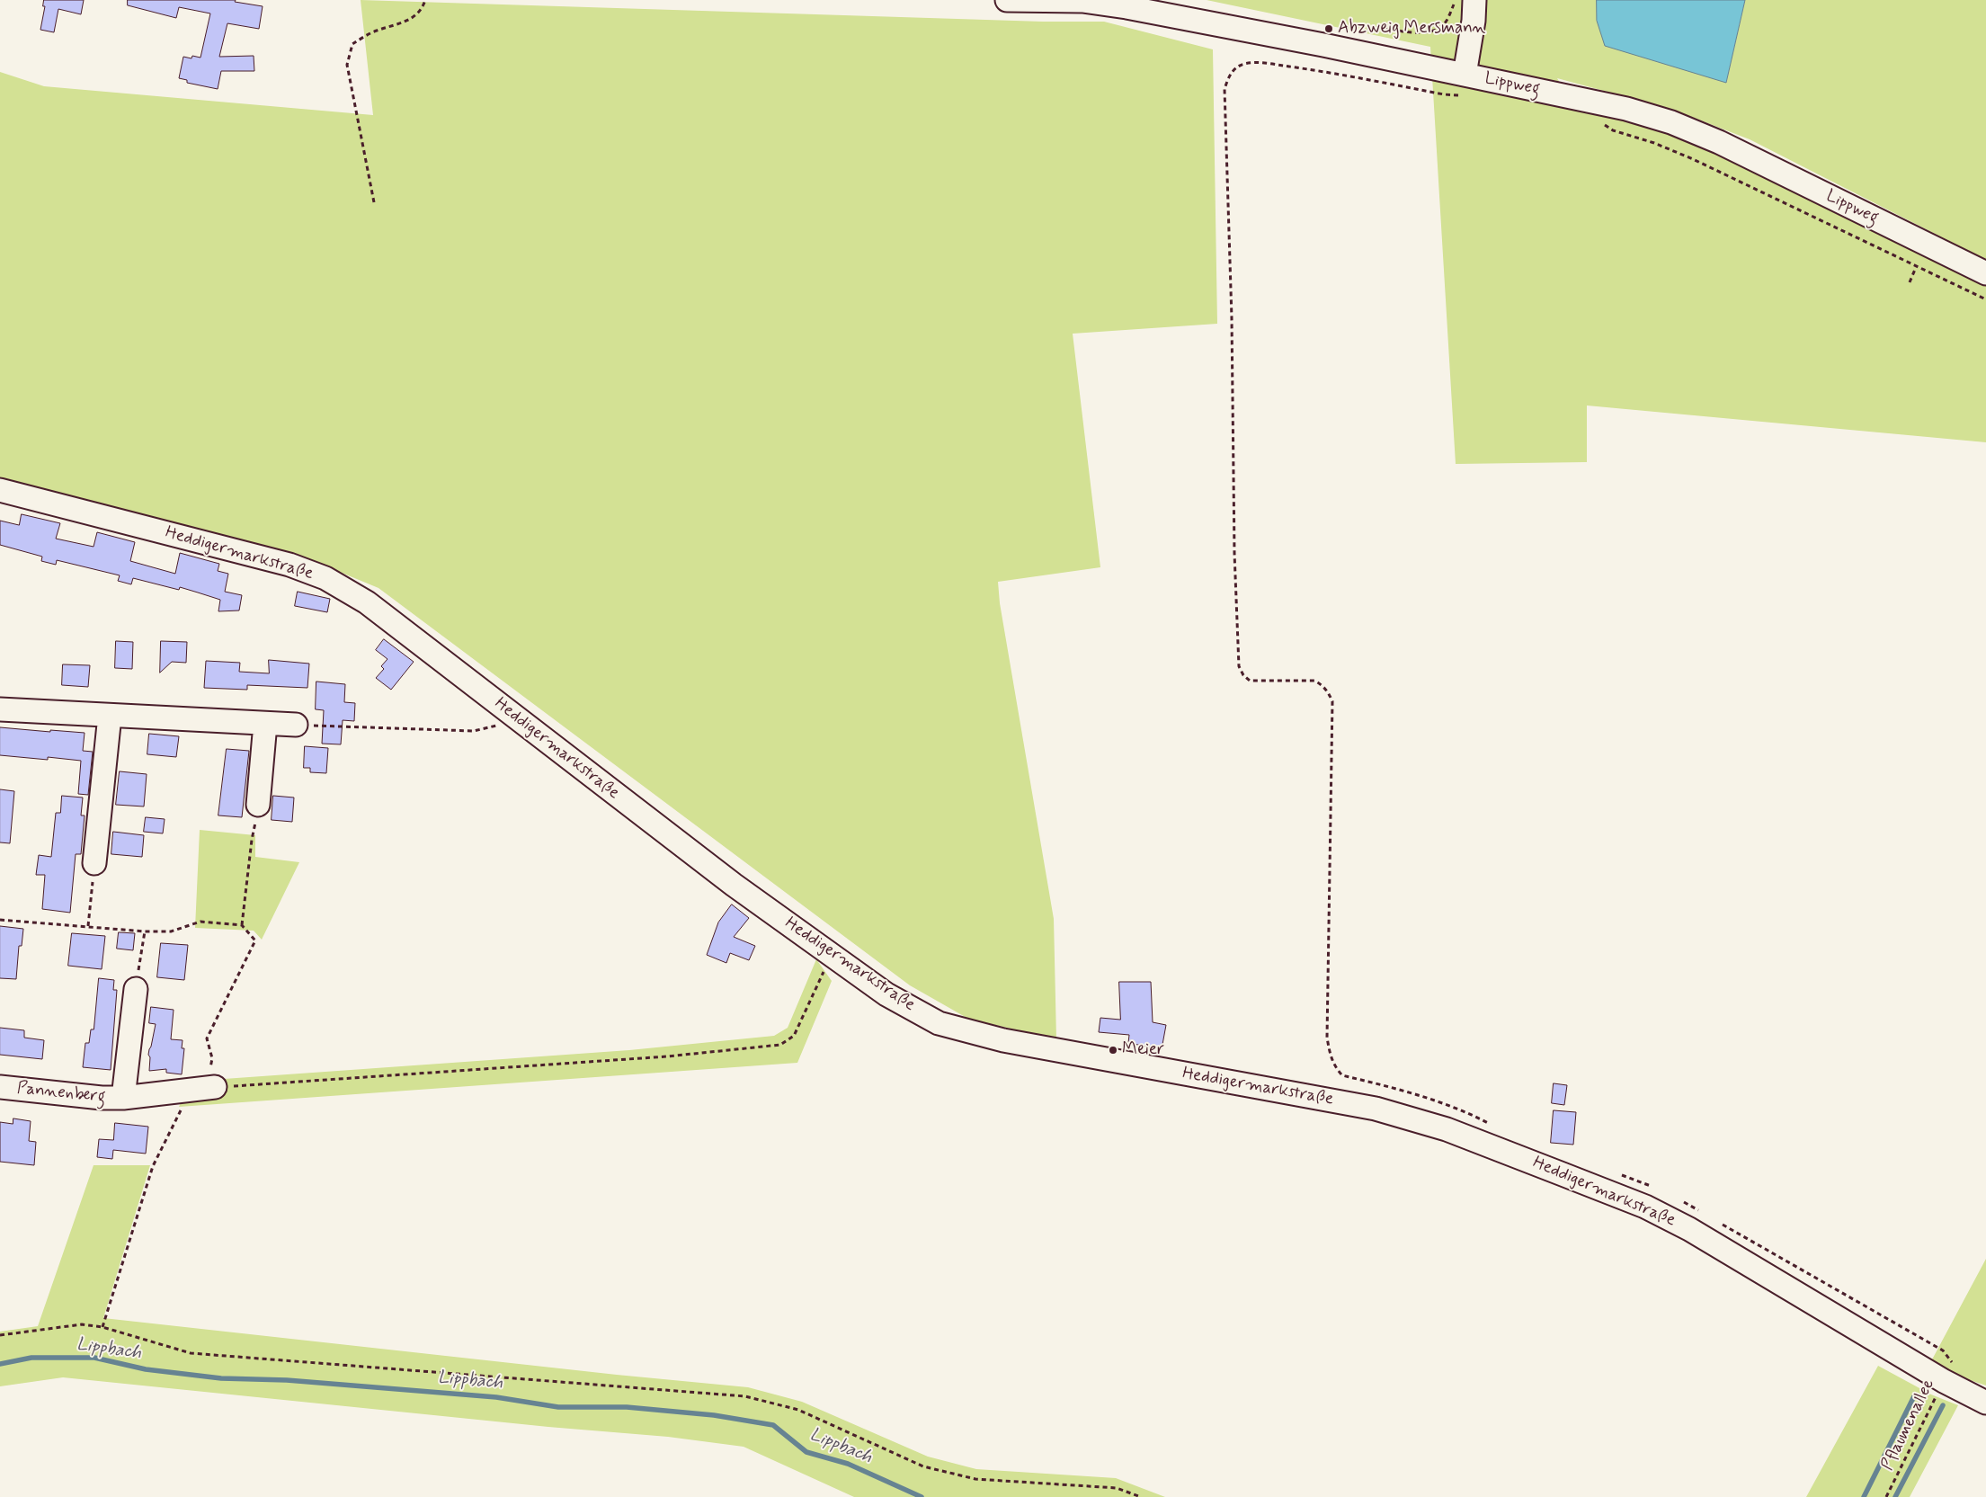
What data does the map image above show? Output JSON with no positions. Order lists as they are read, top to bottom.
{
  "streets": {
    "street": ["Lippweg", "Heddigermarkstraße", "Pannenberg"],
    "path": ["Pflaumenallee"]
  },
  "crossings": [
    ["Heddigermarkstraße", "Pflaumenallee"]
  ],
  "water": ["Lippbach"],
  "places": ["Abzweig Mersmann", "Meier"]
}
